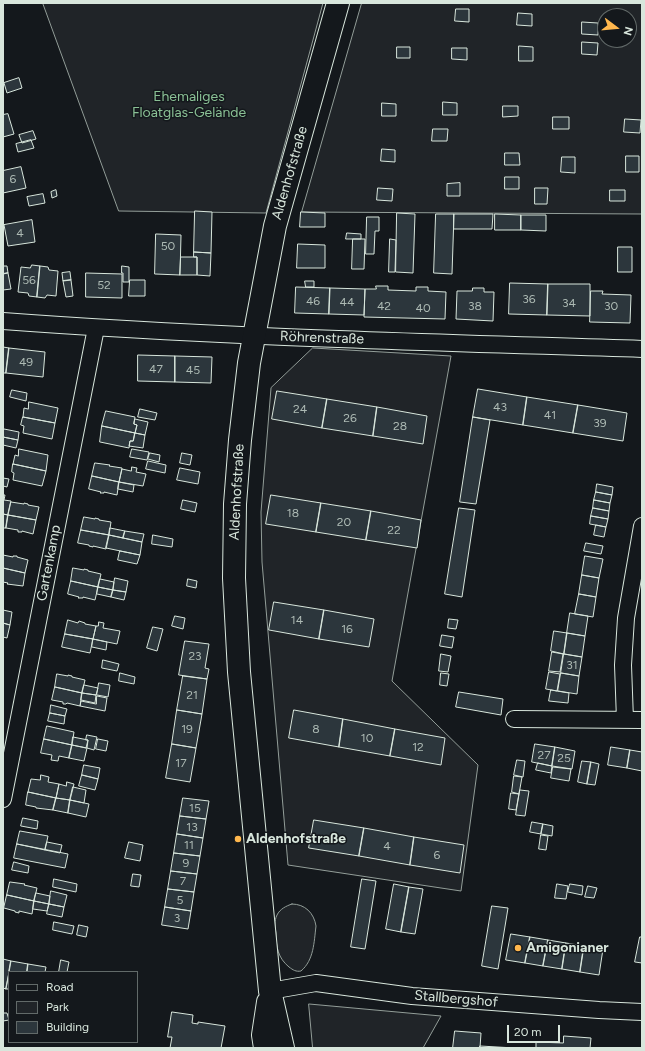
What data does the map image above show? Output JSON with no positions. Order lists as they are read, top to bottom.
{
  "streets": {
    "street": [
      "Aldenhofstraße",
      "Röhrenstraße",
      "Gartenkamp",
      "Stallbergshof"
    ]
  },
  "crossings": [
    ["Aldenhofstraße", "Röhrenstraße"],
    ["Aldenhofstraße", "Stallbergshof"],
    ["Röhrenstraße", "Gartenkamp"]
  ],
  "parks": ["Ehemaliges Floatglas-Gelände"],
  "places": ["Aldenhofstraße", "Amigonianer"],
  "house_numbers": [
    "6",
    "4",
    "50",
    "56",
    "52",
    "36",
    "46",
    "44",
    "34",
    "42",
    "38",
    "30",
    "40",
    "49",
    "47",
    "45",
    "43",
    "24",
    "41",
    "26",
    "39",
    "28",
    "18",
    "20",
    "22",
    "14",
    "16",
    "23",
    "31",
    "21",
    "19",
    "8",
    "10",
    "12",
    "27",
    "25",
    "17",
    "15",
    "13",
    "11",
    "4",
    "6",
    "9",
    "7",
    "5",
    "3"
  ],
  "legend": ["Road", "Park", "Building"],
  "scale_bar": "20 m",
  "north": "right"
}
